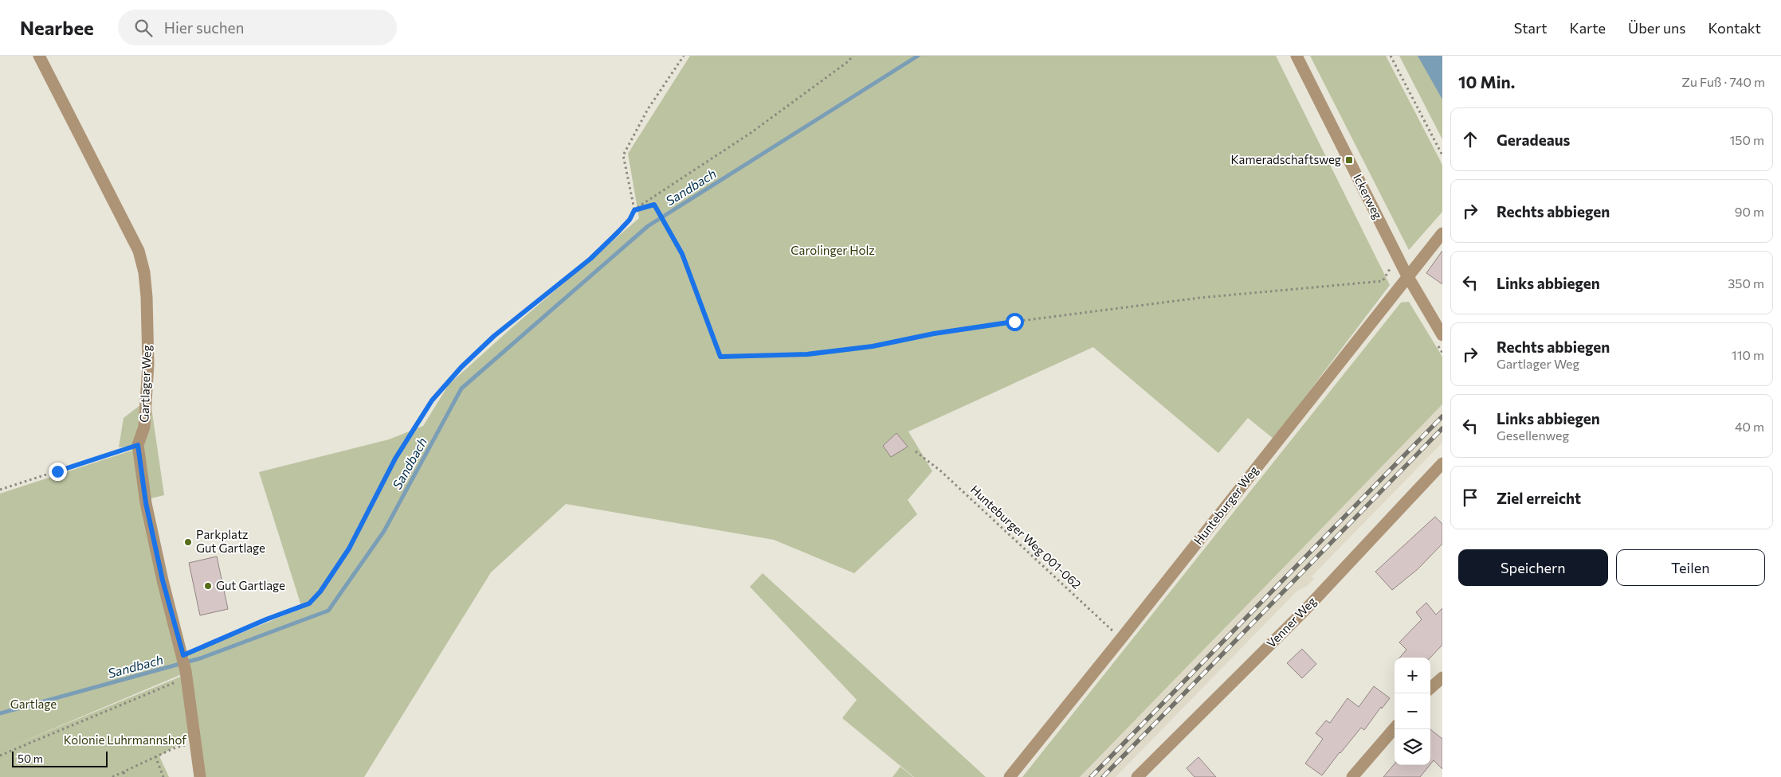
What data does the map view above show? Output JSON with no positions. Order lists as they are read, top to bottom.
{
  "streets": {
    "street": [
      "Ickerweg",
      "Gartlager Weg",
      "Hunteburger Weg",
      "Venner Weg"
    ],
    "path": ["Hunteburger Weg 001-062"]
  },
  "crossings": [
    ["Ickerweg", "Hunteburger Weg"],
    ["Hunteburger Weg", "Hunteburger Weg 001-062"]
  ],
  "water": ["Sandbach"],
  "parks": ["Carolinger Holz", "Gartlage", "Kolonie Luhrmannshof"],
  "places": {
    "transit": ["Kameradschaftsweg"],
    "other": ["Parkplatz Gut Gartlage", "Gut Gartlage"]
  },
  "scale_bar": "50 m",
  "page": {
    "header": "Nearbee",
    "search": "Hier suchen",
    "nav": [
      "Start",
      "Karte",
      "Über uns",
      "Kontakt"
    ],
    "heading": ["10 Min.", "Zu Fuß · 740 m"],
    "list": [
      ["Geradeaus", "150 m"],
      ["Rechts abbiegen", "90 m"],
      ["Links abbiegen", "350 m"],
      ["Rechts abbiegen", "Gartlager Weg", "110 m"],
      ["Links abbiegen", "Gesellenweg", "40 m"],
      "Ziel erreicht"
    ],
    "buttons": ["Speichern", "Teilen"],
    "map_buttons": ["+", "−"],
    "scale": "50 m"
  }
}
